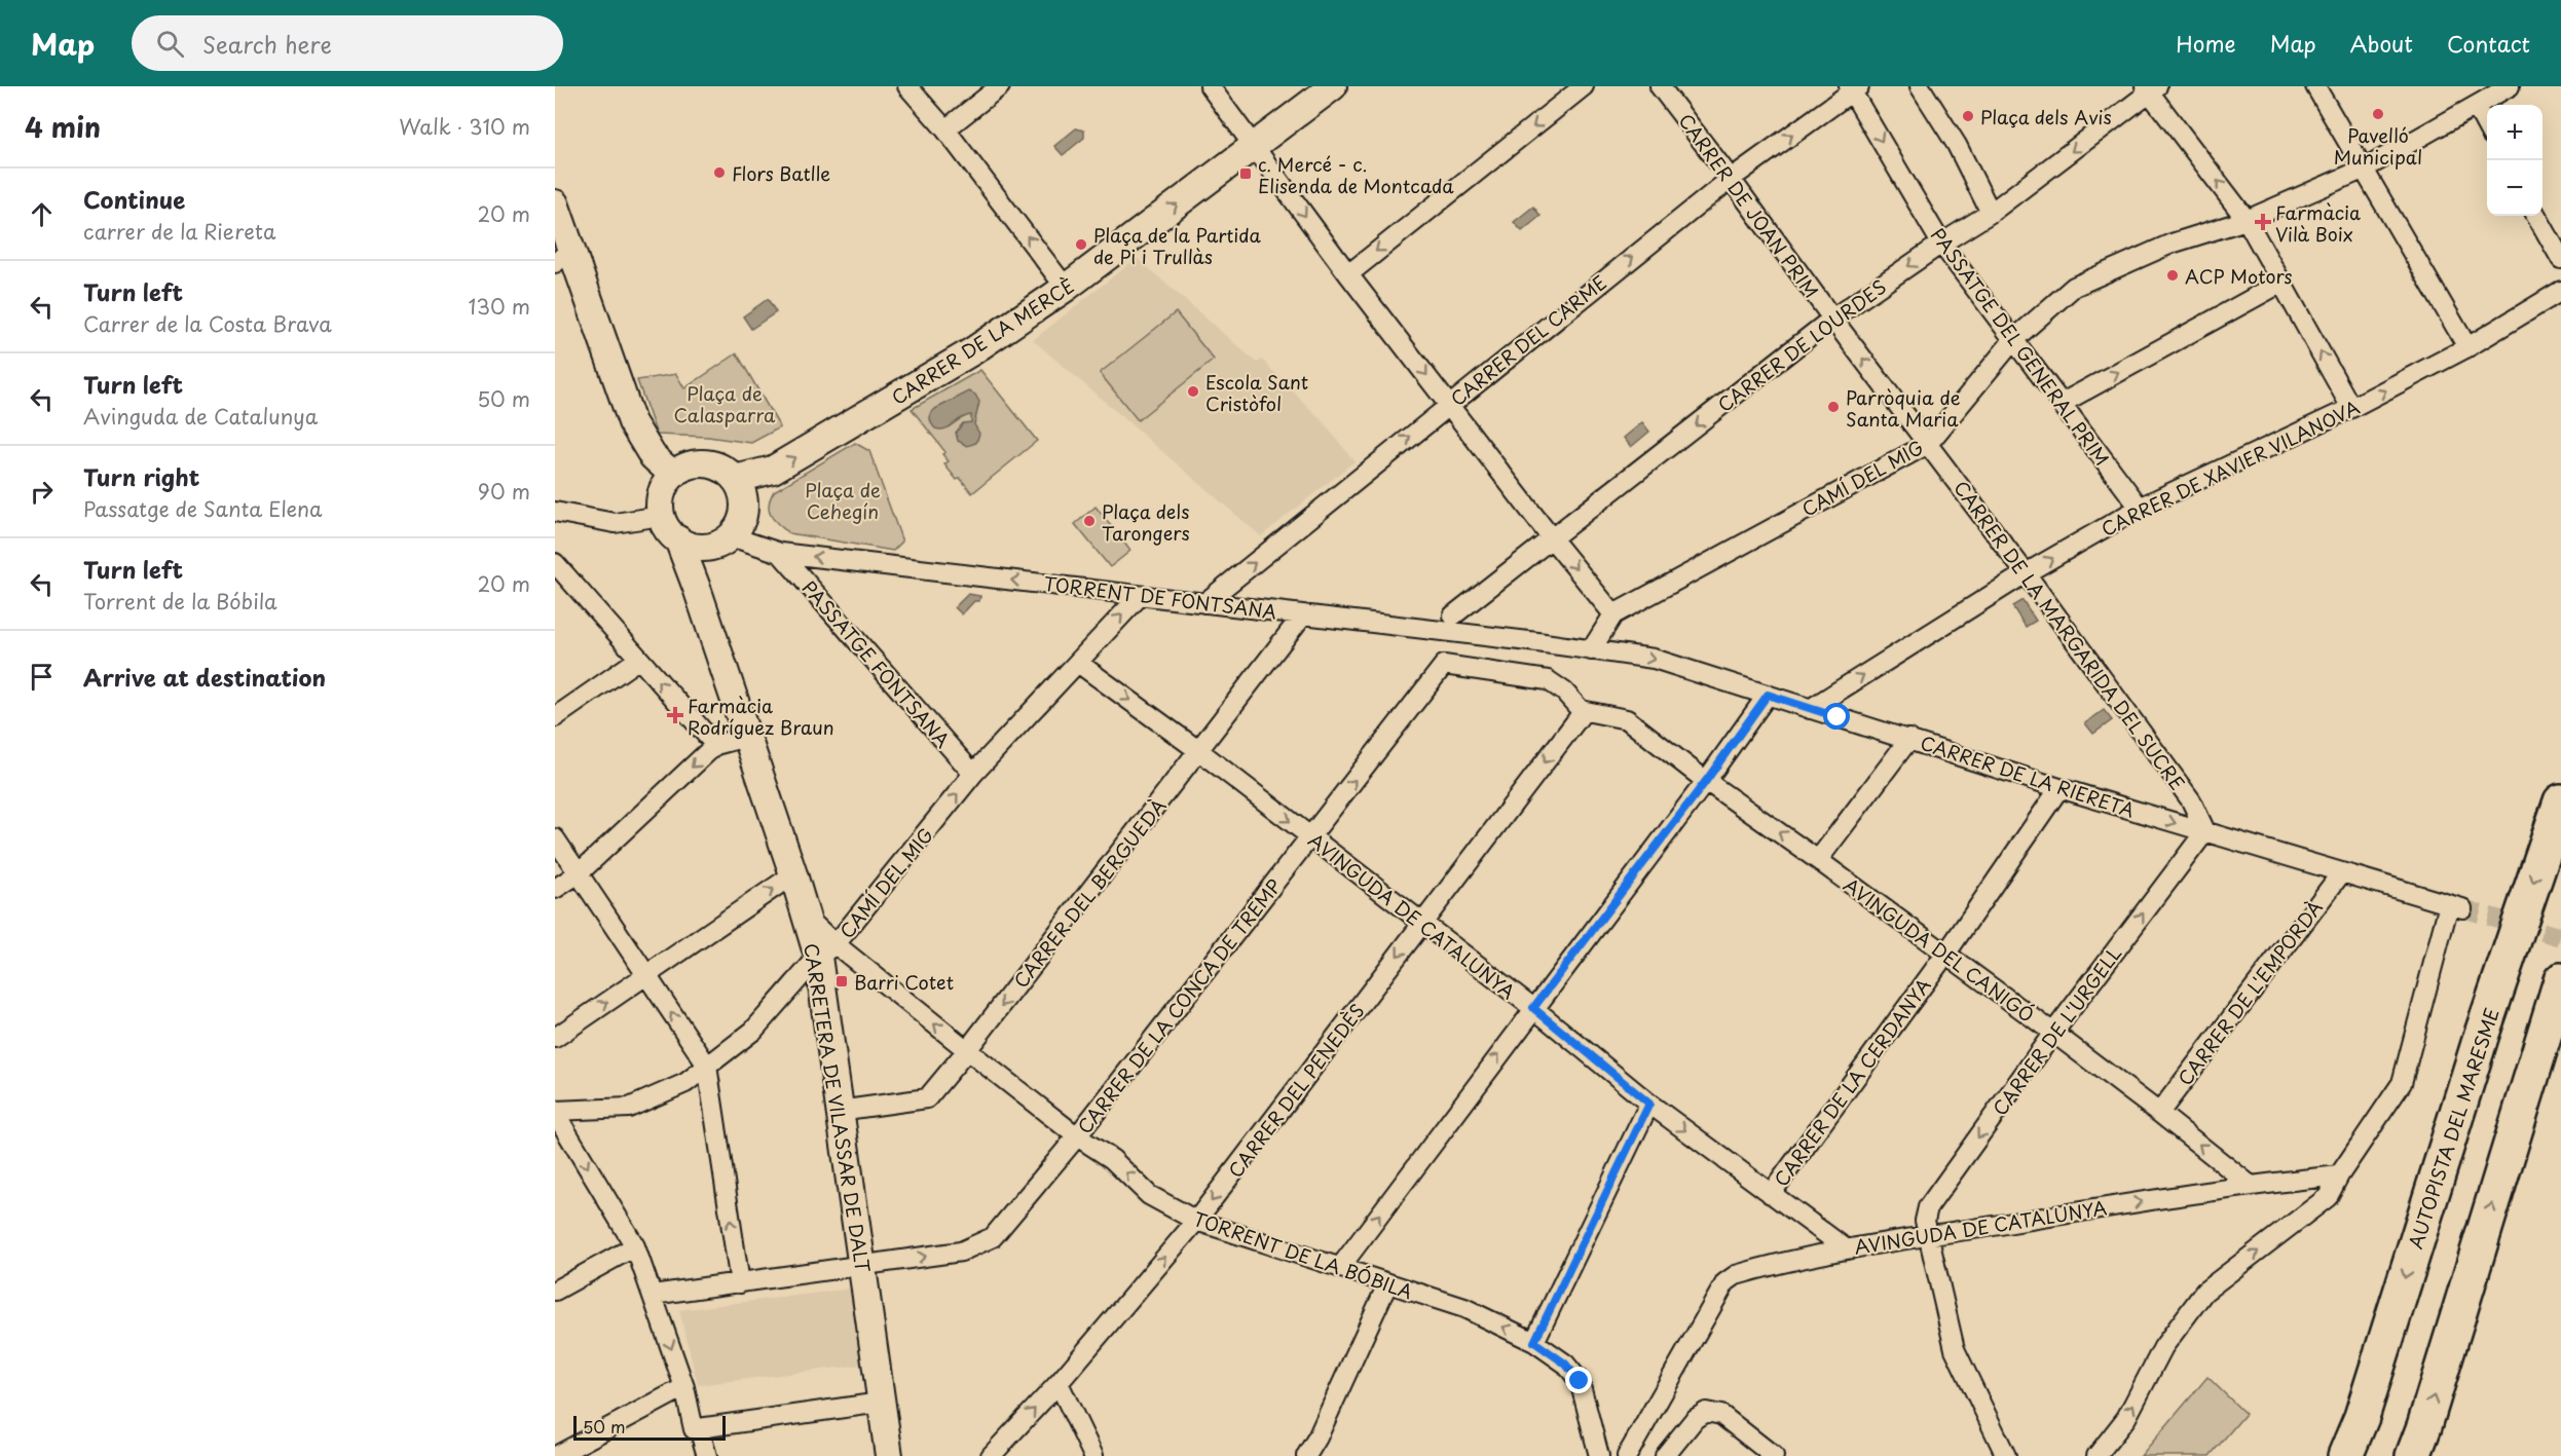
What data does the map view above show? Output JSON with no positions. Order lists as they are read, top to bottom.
{
  "streets": {
    "highway": ["AUTOPISTA DEL MARESME"],
    "street": [
      "CARRER DE JOAN PRIM",
      "CARRER DEL CARME",
      "CARRER DE LA MERCÈ",
      "CARRER DE LOURDES",
      "PASSATGE DEL GENERAL PRIM",
      "CARRER DE XAVIER VILANOVA",
      "CAMÍ DEL MIG",
      "TORRENT DE FONTSANA",
      "CARRER DE LA MARGARIDA DEL SUCRE",
      "PASSATGE FONTSANA",
      "CARRER DE LA RIERETA",
      "CARRER DEL BERGUEDÀ",
      "AVINGUDA DE CATALUNYA",
      "AVINGUDA DEL CANIGÓ",
      "CARRER DE L'EMPORDÀ",
      "CARRER DE LA CONCA DE TREMP",
      "CARRER DE L'URGELL",
      "CARRER DE LA CERDANYA",
      "CARRER DEL PENEDÈS",
      "CARRETERA DE VILASSAR DE DALT",
      "TORRENT DE LA BÓBILA"
    ]
  },
  "crossings": [
    ["CARRER DE JOAN PRIM", "CARRER DEL CARME"],
    ["CARRER DE JOAN PRIM", "CARRER DE LOURDES"],
    ["CARRER DE JOAN PRIM", "CAMÍ DEL MIG"],
    ["CARRER DE JOAN PRIM", "CARRER DE LA MARGARIDA DEL SUCRE"],
    ["CARRER DEL CARME", "PASSATGE DEL GENERAL PRIM"],
    ["CARRER DEL CARME", "TORRENT DE FONTSANA"],
    ["CARRER DE LA MERCÈ", "TORRENT DE FONTSANA"],
    ["CARRER DE LA MERCÈ", "CARRETERA DE VILASSAR DE DALT"],
    ["CARRER DE LOURDES", "PASSATGE DEL GENERAL PRIM"],
    ["PASSATGE DEL GENERAL PRIM", "CARRER DE XAVIER VILANOVA"],
    ["PASSATGE DEL GENERAL PRIM", "CAMÍ DEL MIG"],
    ["CARRER DE XAVIER VILANOVA", "CARRER DE LA MARGARIDA DEL SUCRE"],
    ["CARRER DE XAVIER VILANOVA", "CARRER DE LA RIERETA"],
    ["CAMÍ DEL MIG", "TORRENT DE FONTSANA"],
    ["CAMÍ DEL MIG", "CARRER DE LA MARGARIDA DEL SUCRE"],
    ["CAMÍ DEL MIG", "PASSATGE FONTSANA"],
    ["CAMÍ DEL MIG", "CARRER DE LA RIERETA"],
    ["CAMÍ DEL MIG", "AVINGUDA DE CATALUNYA"],
    ["CAMÍ DEL MIG", "CARRETERA DE VILASSAR DE DALT"],
    ["CAMÍ DEL MIG", "TORRENT DE LA BÓBILA"],
    ["TORRENT DE FONTSANA", "PASSATGE FONTSANA"],
    ["TORRENT DE FONTSANA", "CARRER DE LA RIERETA"],
    ["TORRENT DE FONTSANA", "CARRER DEL BERGUEDÀ"],
    ["TORRENT DE FONTSANA", "CARRETERA DE VILASSAR DE DALT"],
    ["CARRER DE LA MARGARIDA DEL SUCRE", "CARRER DE LA RIERETA"],
    ["CARRER DE LA MARGARIDA DEL SUCRE", "CARRER DE L'URGELL"],
    ["CARRER DE LA RIERETA", "AVINGUDA DE CATALUNYA"],
    ["CARRER DE LA RIERETA", "CARRER DE L'EMPORDÀ"],
    ["CARRER DE LA RIERETA", "CARRER DE L'URGELL"],
    ["CARRER DE LA RIERETA", "CARRER DE LA CERDANYA"],
    ["CARRER DEL BERGUEDÀ", "AVINGUDA DE CATALUNYA"],
    ["CARRER DEL BERGUEDÀ", "CARRETERA DE VILASSAR DE DALT"],
    ["CARRER DEL BERGUEDÀ", "TORRENT DE LA BÓBILA"],
    ["AVINGUDA DE CATALUNYA", "AVINGUDA DEL CANIGÓ"],
    ["AVINGUDA DE CATALUNYA", "CARRER DE LA CONCA DE TREMP"],
    ["AVINGUDA DE CATALUNYA", "CARRER DE L'URGELL"],
    ["AVINGUDA DE CATALUNYA", "CARRER DE LA CERDANYA"],
    ["AVINGUDA DE CATALUNYA", "CARRER DEL PENEDÈS"],
    ["AVINGUDA DEL CANIGÓ", "CARRER DE L'EMPORDÀ"],
    ["AVINGUDA DEL CANIGÓ", "CARRER DE LA CONCA DE TREMP"],
    ["AVINGUDA DEL CANIGÓ", "CARRER DE L'URGELL"],
    ["AVINGUDA DEL CANIGÓ", "CARRER DE LA CERDANYA"],
    ["AVINGUDA DEL CANIGÓ", "CARRER DEL PENEDÈS"],
    ["CARRER DE LA CONCA DE TREMP", "CARRER DEL PENEDÈS"],
    ["CARRER DE LA CONCA DE TREMP", "CARRETERA DE VILASSAR DE DALT"],
    ["CARRER DE LA CONCA DE TREMP", "TORRENT DE LA BÓBILA"],
    ["CARRER DEL PENEDÈS", "TORRENT DE LA BÓBILA"],
    ["CARRETERA DE VILASSAR DE DALT", "TORRENT DE LA BÓBILA"]
  ],
  "one_way": [
    "CARRER DE JOAN PRIM",
    "CARRER DE LA MERCÈ",
    "CARRER DE LOURDES",
    "CARRER DE XAVIER VILANOVA",
    "TORRENT DE FONTSANA",
    "CARRER DEL BERGUEDÀ",
    "AVINGUDA DE CATALUNYA",
    "CARRER DE LA CONCA DE TREMP",
    "TORRENT DE LA BÓBILA"
  ],
  "parks": ["Plaça de Calasparra", "Plaça de Cehegín"],
  "places": {
    "other": [
      "Pavelló Municipal",
      "Plaça dels Avis",
      "Flors Batlle",
      "Plaça de la Partida de Pi i Trullàs",
      "ACP Motors",
      "Escola Sant Cristòfol",
      "Parròquia de Santa Maria",
      "Plaça dels Tarongers"
    ],
    "transit": ["c. Mercé - c. Elisenda de Montcada", "Barri Cotet"],
    "health": ["Farmàcia Vilà Boix", "Farmàcia Rodríguez Braun"]
  },
  "scale_bar": "50 m",
  "page": {
    "header": "Map",
    "search": "Search here",
    "nav": [
      "Home",
      "Map",
      "About",
      "Contact"
    ],
    "heading": ["4 min", "Walk · 310 m"],
    "map_buttons": ["+", "−"],
    "list": [
      ["Continue", "carrer de la Riereta", "20 m"],
      ["Turn left", "Carrer de la Costa Brava", "130 m"],
      ["Turn left", "Avinguda de Catalunya", "50 m"],
      ["Turn right", "Passatge de Santa Elena", "90 m"],
      ["Turn left", "Torrent de la Bóbila", "20 m"],
      "Arrive at destination"
    ],
    "scale": "50 m"
  }
}
